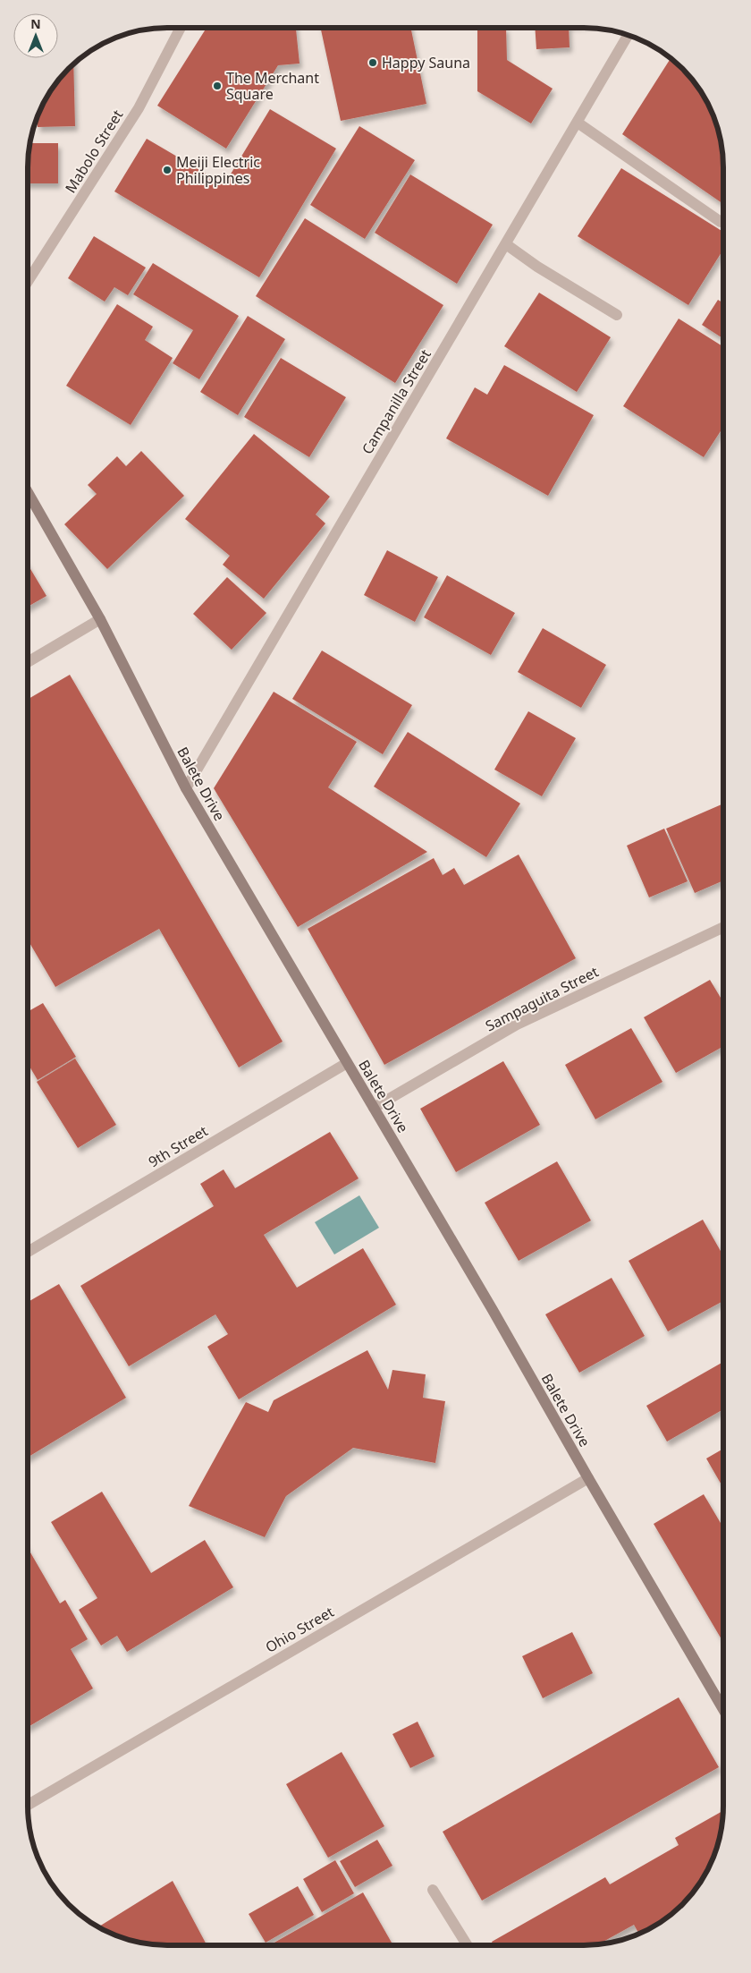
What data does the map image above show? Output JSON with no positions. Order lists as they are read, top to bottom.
{
  "streets": {
    "street": [
      "Mabolo Street",
      "Campanilla Street",
      "Balete Drive",
      "Sampaguita Street",
      "9th Street",
      "Ohio Street"
    ]
  },
  "crossings": [
    ["Campanilla Street", "Balete Drive"],
    ["Balete Drive", "Sampaguita Street"],
    ["Balete Drive", "9th Street"],
    ["Balete Drive", "Ohio Street"]
  ],
  "places": ["Happy Sauna", "The Merchant Square", "Meiji Electric Philippines"],
  "north": "top"
}
